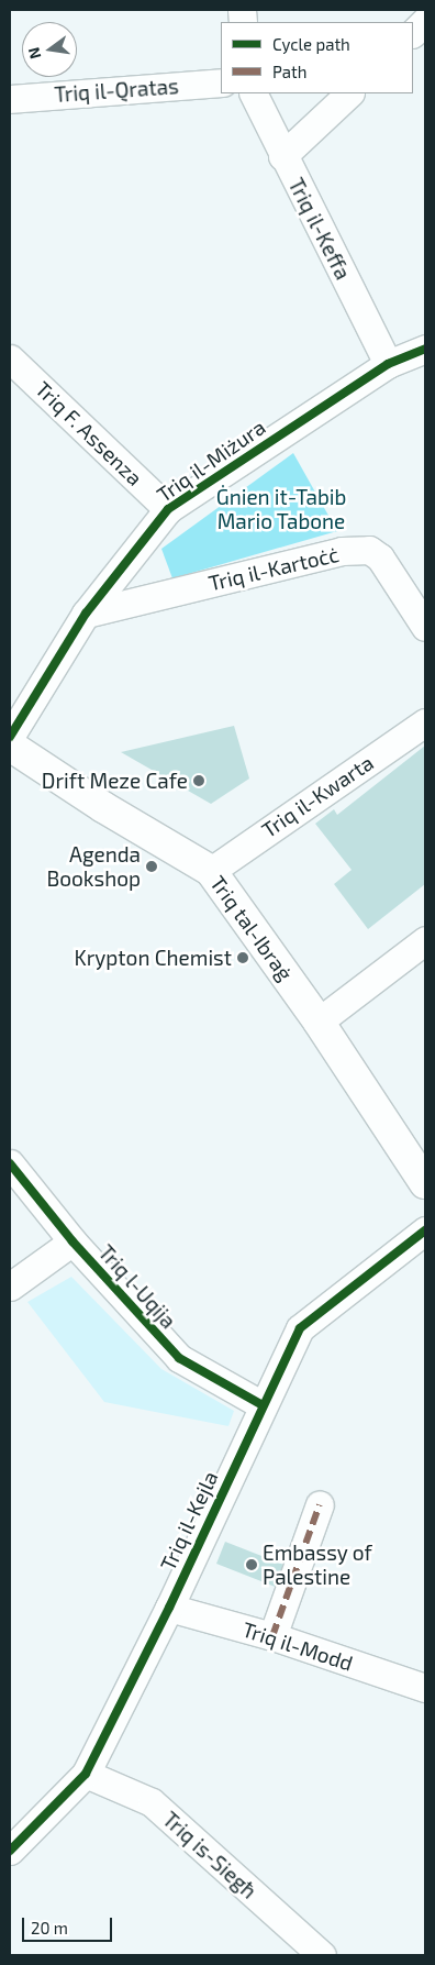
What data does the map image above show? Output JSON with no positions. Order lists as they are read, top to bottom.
{
  "streets": {
    "main road": ["Triq tal-Ibraġ"],
    "street": [
      "Triq il-Qratas",
      "Triq il-Keffa",
      "Triq F. Assenza",
      "Triq il-Miżura",
      "Triq il-Kartoċċ",
      "Triq il-Kwarta",
      "Triq l-Uqija",
      "Triq il-Kejla",
      "Triq il-Modd",
      "Triq is-Siegħ"
    ]
  },
  "crossings": [
    ["Triq il-Keffa", "Triq il-Miżura"],
    ["Triq F. Assenza", "Triq il-Miżura"],
    ["Triq il-Miżura", "Triq il-Kartoċċ"],
    ["Triq il-Kwarta", "Triq tal-Ibraġ"],
    ["Triq l-Uqija", "Triq il-Kejla"],
    ["Triq il-Kejla", "Triq il-Modd"],
    ["Triq il-Kejla", "Triq is-Siegħ"]
  ],
  "parks": ["Ġnien it-Tabib Mario Tabone"],
  "places": [
    "Drift Meze Cafe",
    "Agenda Bookshop",
    "Krypton Chemist",
    "Embassy of Palestine"
  ],
  "legend": ["Cycle path", "Path"],
  "scale_bar": "20 m",
  "north": "left"
}
